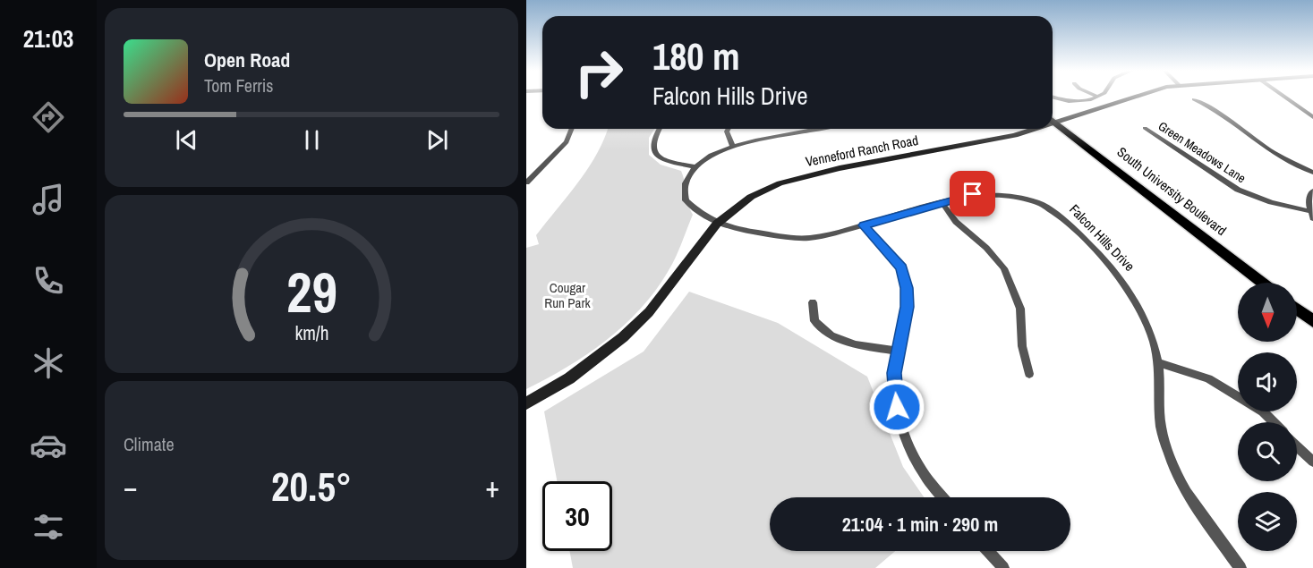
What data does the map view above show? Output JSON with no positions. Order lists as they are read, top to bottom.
{
  "streets": {
    "main road": ["South University Boulevard"],
    "street": ["Venneford Ranch Road", "Green Meadows Lane", "Falcon Hills Drive"]
  },
  "crossings": [
    ["Venneford Ranch Road", "South University Boulevard"],
    ["Venneford Ranch Road", "Falcon Hills Drive"]
  ],
  "parks": ["Cougar Run Park"],
  "north": "bottom",
  "page": {
    "tabs": "21:03",
    "turn": ["180 m", "Falcon Hills Drive"],
    "song": ["Open Road", "Tom Ferris"],
    "tile": "Climate",
    "heat": ["−", "20.5°", "+"],
    "limit": "30",
    "trip": "21:04 · 1 min · 290 m",
    "gauge": ["29", "km/h"]
  }
}
